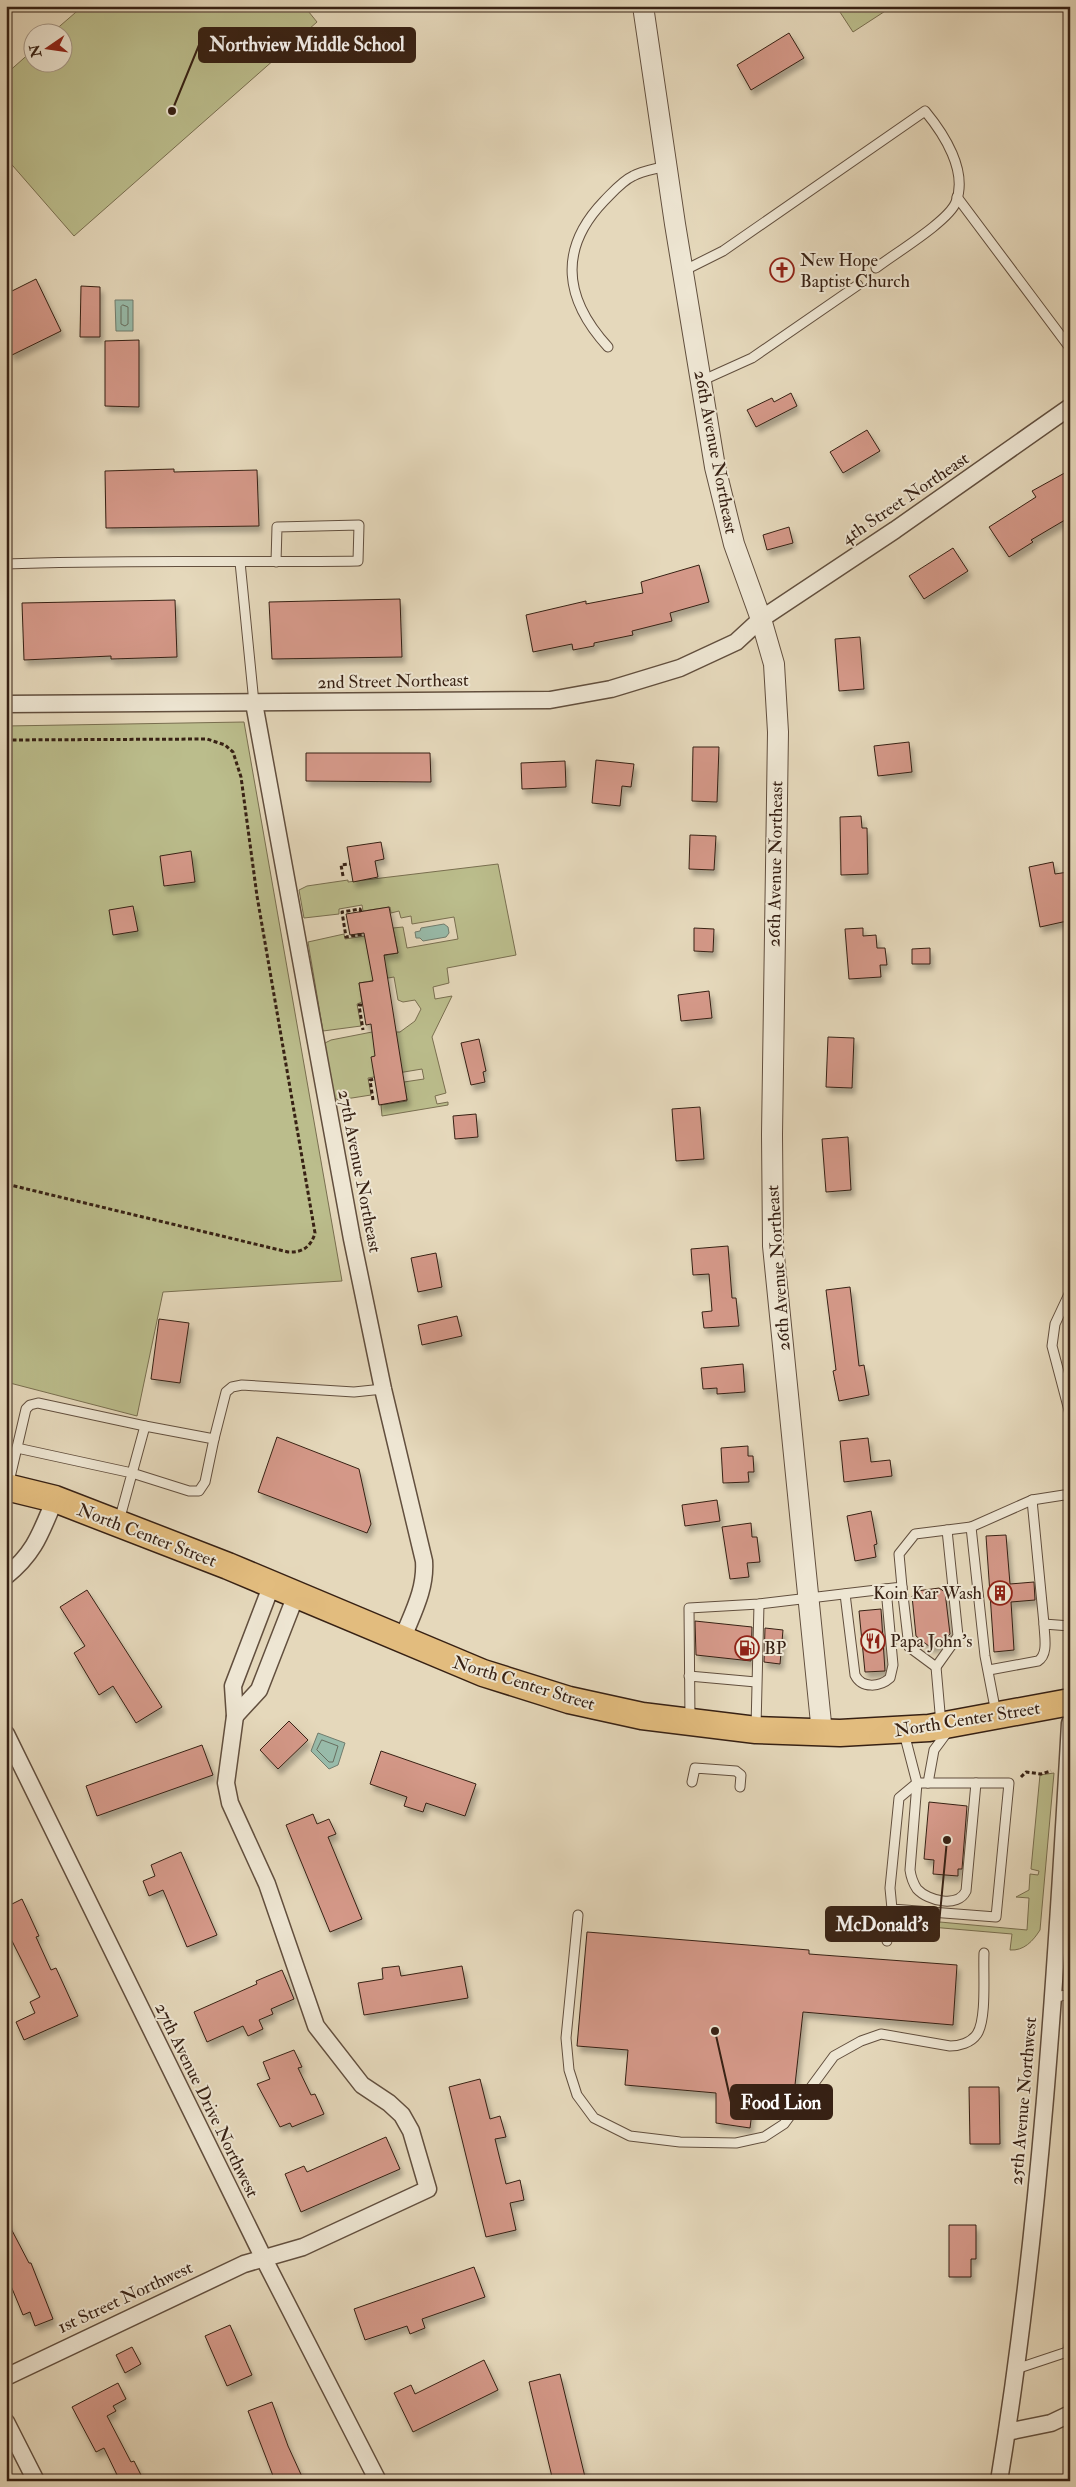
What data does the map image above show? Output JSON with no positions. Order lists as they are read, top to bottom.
{
  "streets": {
    "main road": ["North Center Street"],
    "street": [
      "26th Avenue Northeast",
      "4th Street Northeast",
      "2nd Street Northeast",
      "27th Avenue Northeast",
      "27th Avenue Drive Northwest",
      "25th Avenue Northwest",
      "1st Street Northwest"
    ]
  },
  "crossings": [
    ["26th Avenue Northeast", "4th Street Northeast"],
    ["26th Avenue Northeast", "2nd Street Northeast"],
    ["26th Avenue Northeast", "North Center Street"],
    ["4th Street Northeast", "2nd Street Northeast"],
    ["2nd Street Northeast", "27th Avenue Northeast"],
    ["27th Avenue Northeast", "North Center Street"],
    ["27th Avenue Drive Northwest", "1st Street Northwest"]
  ],
  "places": {
    "other": ["Northview Middle School", "McDonald's", "Food Lion"],
    "church": ["New Hope Baptist Church"],
    "building": ["Koin Kar Wash"],
    "restaurant": ["Papa John's"],
    "fuel station": ["BP"]
  },
  "north": "left"
}
